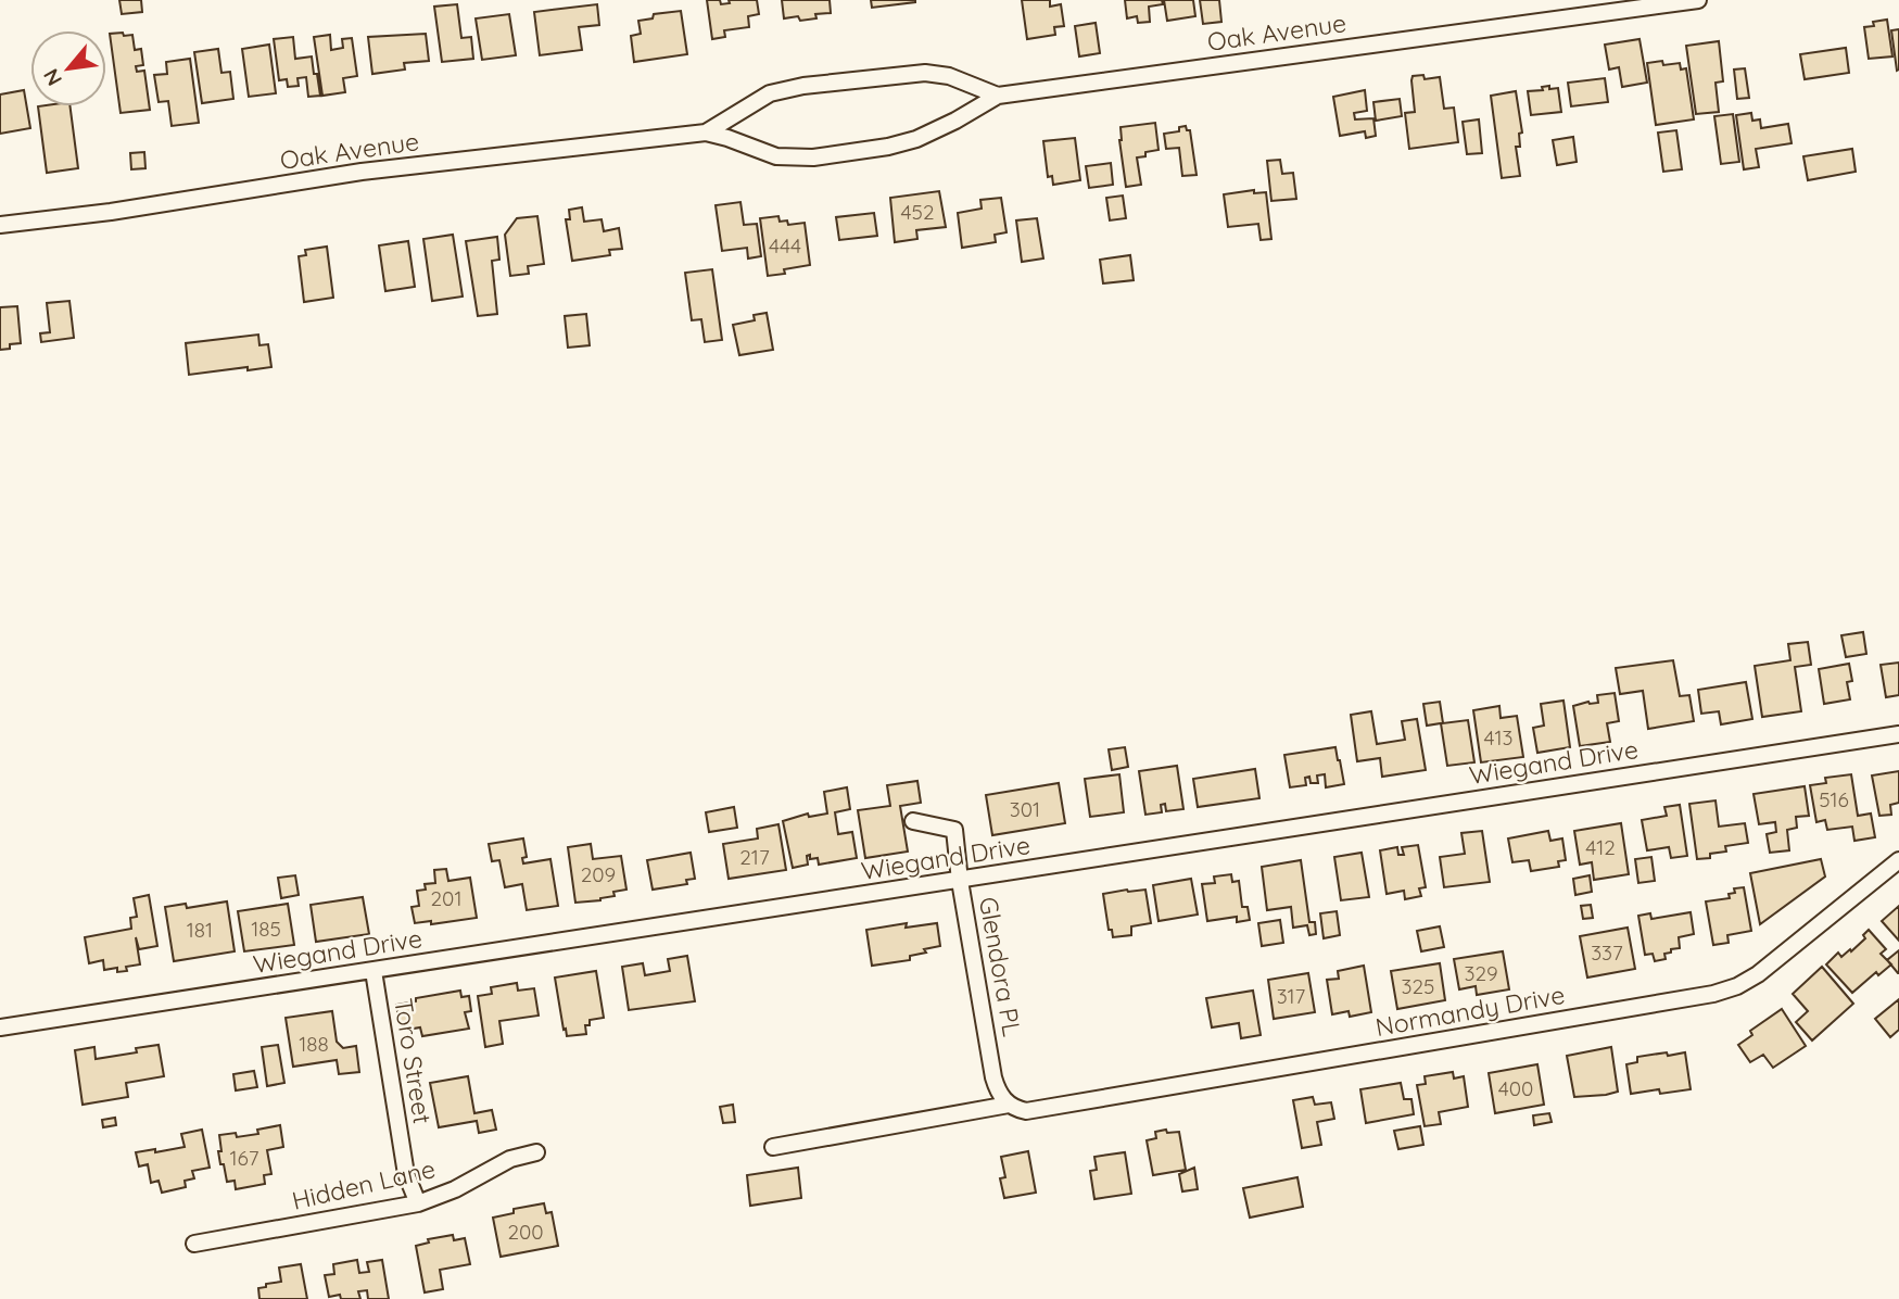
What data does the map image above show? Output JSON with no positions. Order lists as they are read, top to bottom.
{
  "streets": {
    "street": [
      "Oak Avenue",
      "Wiegand Drive",
      "Glendora PL",
      "Normandy Drive",
      "Toro Street",
      "Hidden Lane"
    ]
  },
  "crossings": [
    ["Wiegand Drive", "Glendora PL"],
    ["Wiegand Drive", "Toro Street"],
    ["Glendora PL", "Normandy Drive"],
    ["Toro Street", "Hidden Lane"]
  ],
  "house_numbers": [
    "452",
    "444",
    "413",
    "516",
    "301",
    "412",
    "217",
    "209",
    "201",
    "185",
    "181",
    "337",
    "329",
    "325",
    "317",
    "188",
    "400",
    "167",
    "200"
  ],
  "north": "bottom left"
}
